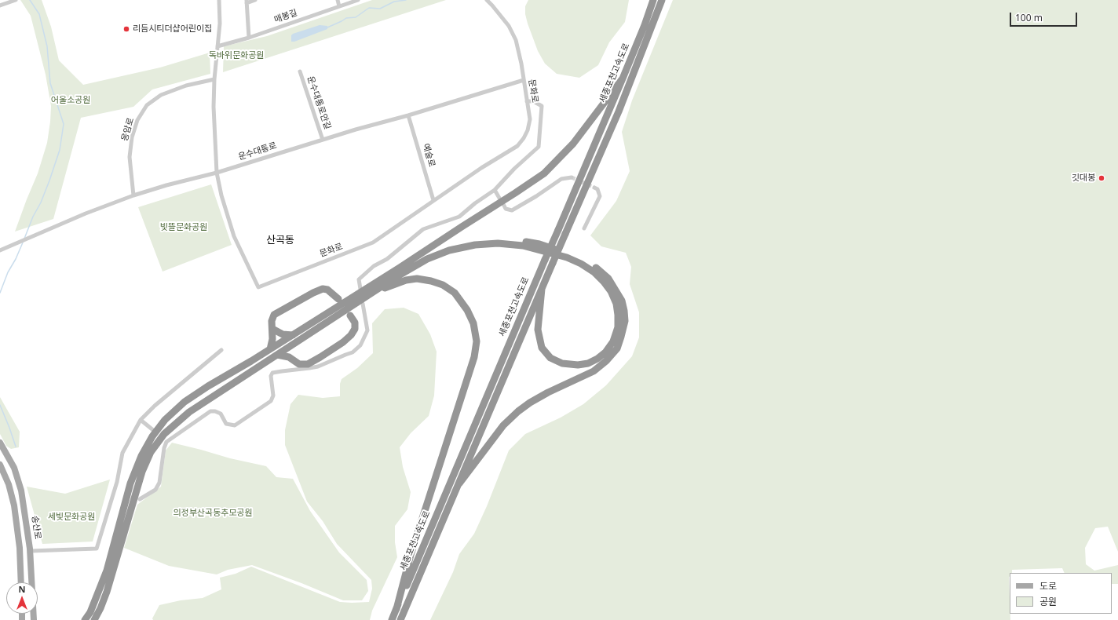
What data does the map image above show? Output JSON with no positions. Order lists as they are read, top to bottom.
{
  "streets": {
    "highway": ["세종포천고속도로"],
    "main road": ["송산로"],
    "street": [
      "매봉길",
      "문화로",
      "운수대통로안길",
      "옹암로",
      "운수대통로",
      "예술로"
    ]
  },
  "crossings": [
    ["매봉길", "문화로"],
    ["문화로", "옹암로"],
    ["문화로", "운수대통로"],
    ["문화로", "예술로"],
    ["운수대통로안길", "운수대통로"],
    ["옹암로", "운수대통로"],
    ["운수대통로", "예술로"]
  ],
  "districts": ["산곡동"],
  "parks": [
    "독바위문화공원",
    "어울소공원",
    "빛뜰문화공원",
    "의정부산곡동추모공원",
    "세빛문화공원"
  ],
  "places": ["리듬시티더샵어린이집", "깃대봉"],
  "legend": ["도로", "공원"],
  "scale_bar": "100 m",
  "north": "top"
}
